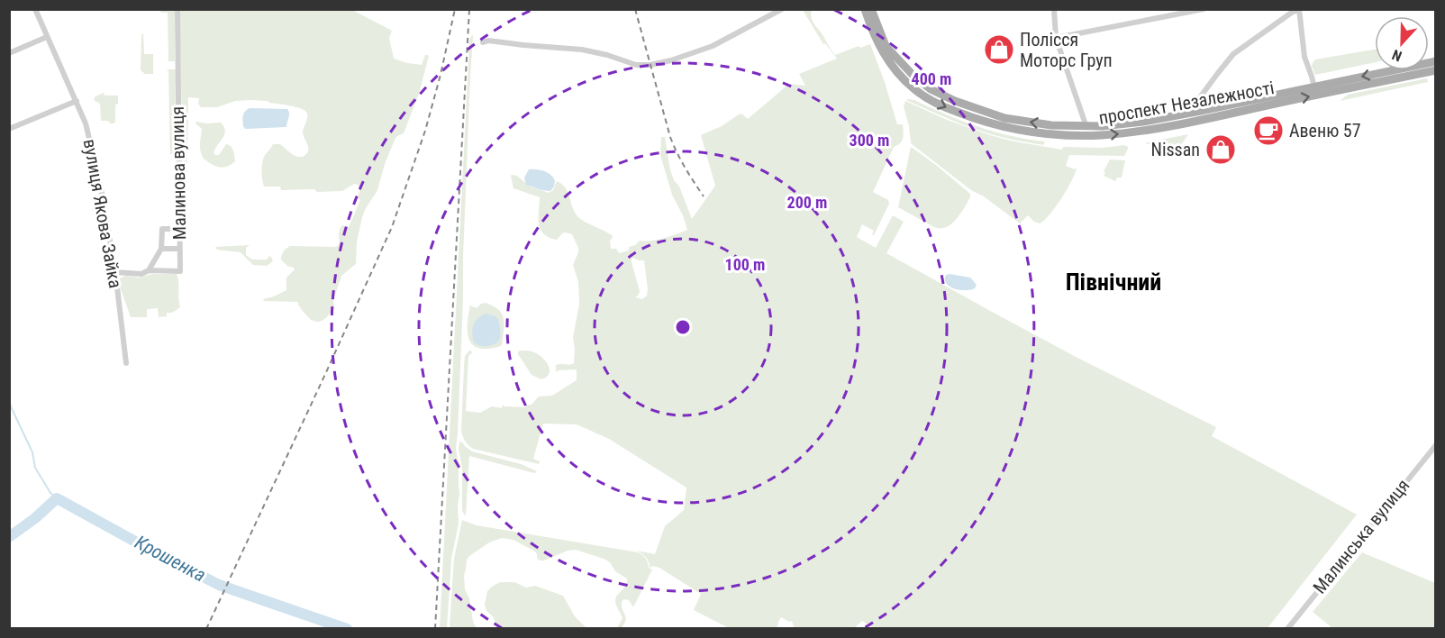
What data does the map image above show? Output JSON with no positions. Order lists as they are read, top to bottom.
{
  "streets": {
    "main road": ["проспект Незалежності"],
    "street": ["Малинова вулиця", "вулиця Якова Зайка", "Малинська вулиця"]
  },
  "crossings": [
    ["Малинова вулиця", "вулиця Якова Зайка"]
  ],
  "districts": ["Північний"],
  "water": ["Крошенка"],
  "places": {
    "shop": ["Полісся Моторс Груп", "Nissan"],
    "cafe": ["Авеню 57"]
  },
  "north": "bottom",
  "rings": [
    "400 m",
    "300 m",
    "200 m",
    "100 m"
  ]
}
